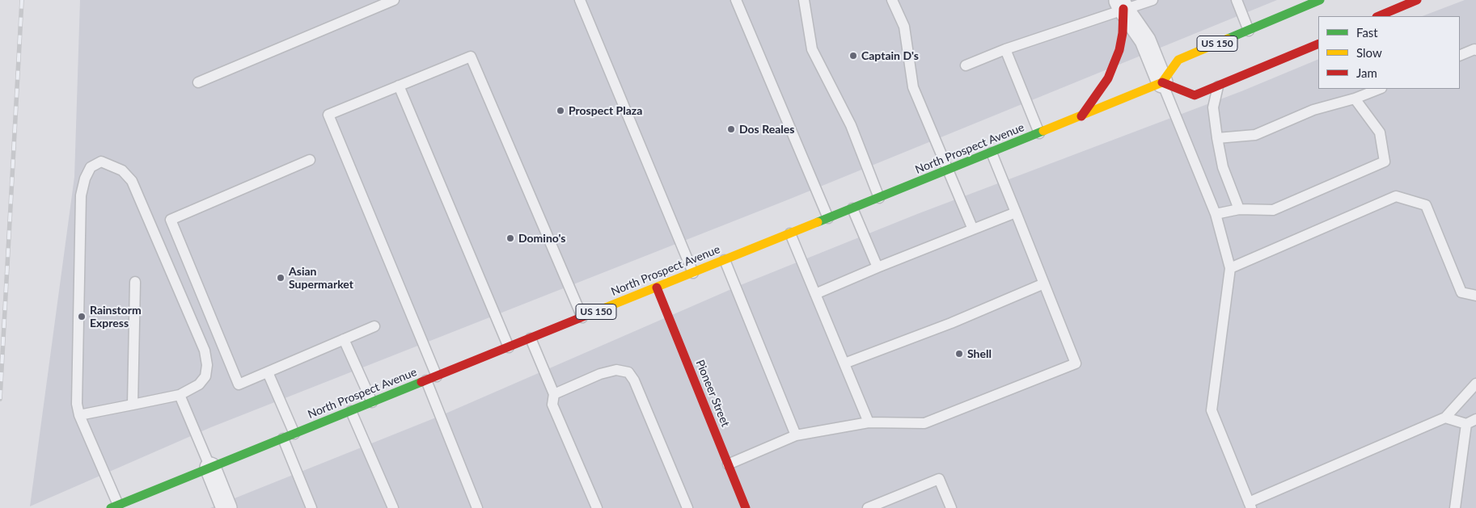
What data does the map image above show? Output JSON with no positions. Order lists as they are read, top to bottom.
{
  "streets": {
    "main road": ["US 150", "North Prospect Avenue", "Pioneer Street"]
  },
  "crossings": [
    ["US 150", "North Prospect Avenue"],
    ["North Prospect Avenue", "Pioneer Street"]
  ],
  "places": [
    "Captain D's",
    "Prospect Plaza",
    "Dos Reales",
    "Domino's",
    "Asian Supermarket",
    "Rainstorm Express",
    "Shell"
  ],
  "legend": ["Fast", "Slow", "Jam"]
}
